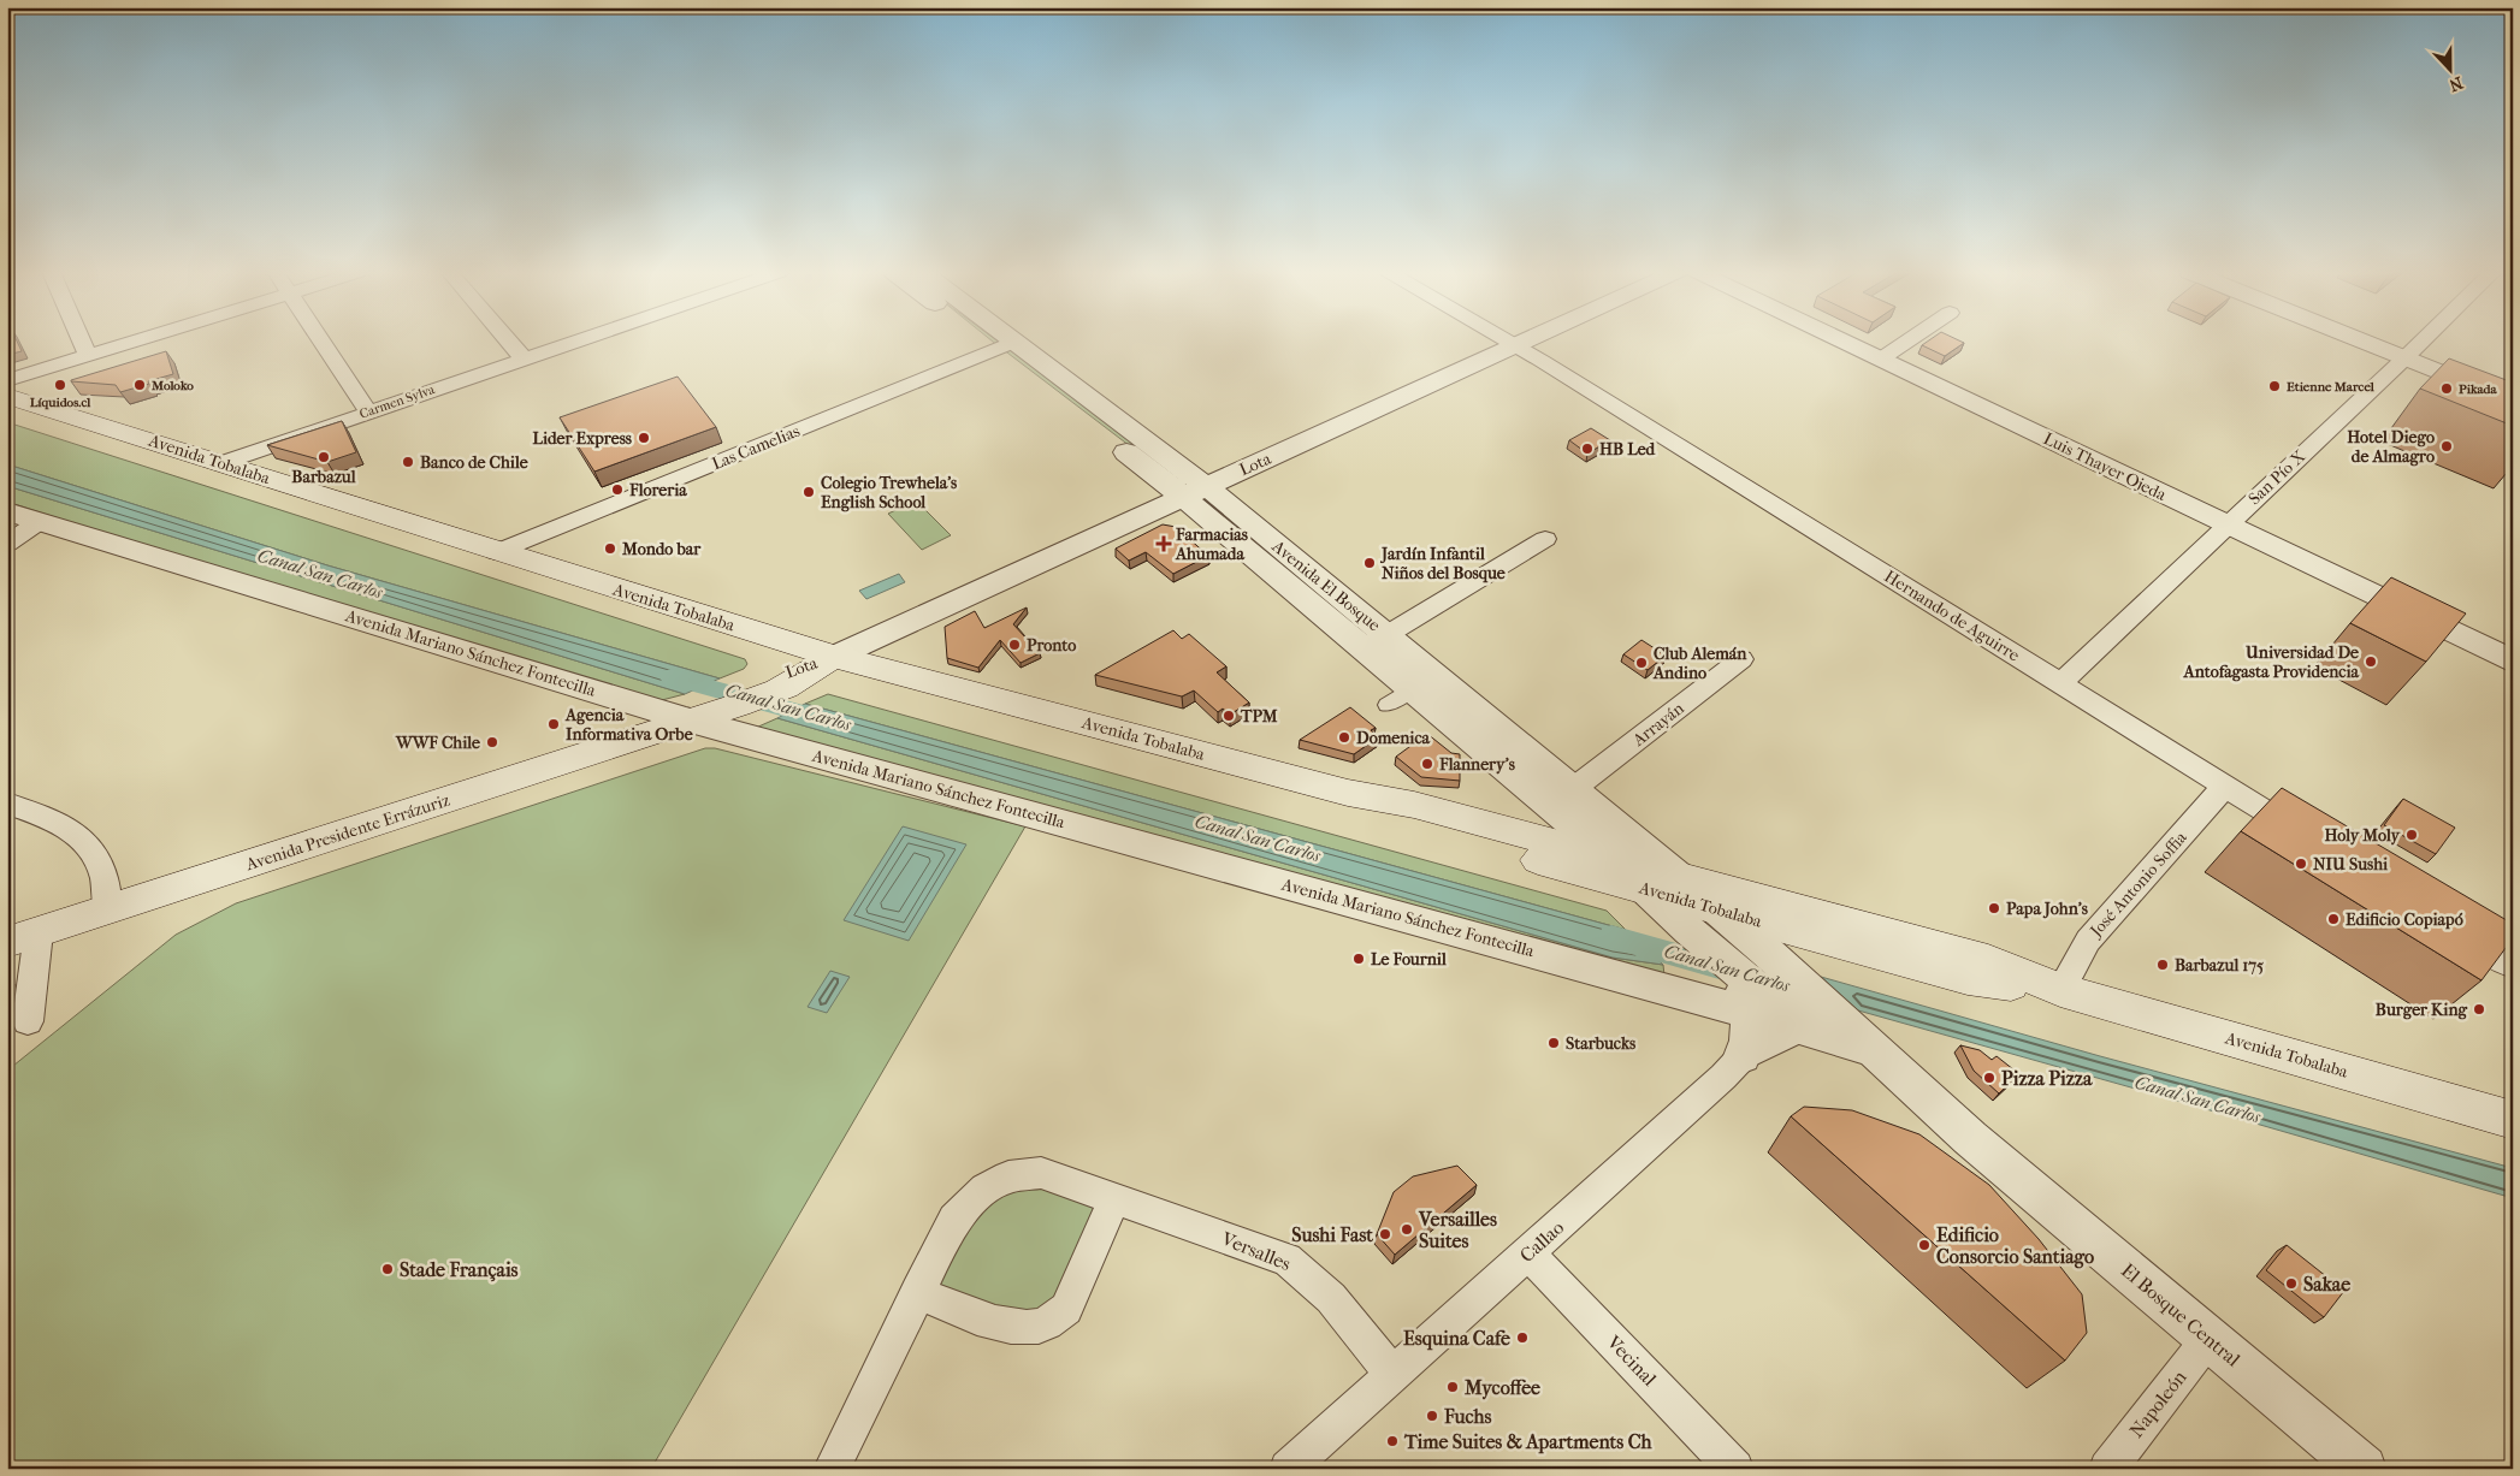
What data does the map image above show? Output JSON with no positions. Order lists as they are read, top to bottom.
{
  "streets": {
    "main road": ["Avenida Tobalaba", "Lota", "Avenida Presidente Errázuriz"],
    "street": [
      "Carmen Sylva",
      "Las Camelias",
      "Luis Thayer Ojeda",
      "San Pío X",
      "Avenida El Bosque",
      "Hernando de Aguirre",
      "Avenida Mariano Sánchez Fontecilla",
      "Arrayán",
      "José Antonio Soffia",
      "Callao",
      "Versalles",
      "El Bosque Central",
      "Vecinal",
      "Napoleón"
    ]
  },
  "crossings": [
    ["Carmen Sylva", "Avenida Tobalaba"],
    ["Las Camelias", "Avenida Tobalaba"],
    ["Las Camelias", "Avenida El Bosque"],
    ["Avenida Tobalaba", "Lota"],
    ["Avenida Tobalaba", "Avenida El Bosque"],
    ["Avenida Tobalaba", "José Antonio Soffia"],
    ["Avenida Tobalaba", "El Bosque Central"],
    ["Lota", "Avenida El Bosque"],
    ["Lota", "Hernando de Aguirre"],
    ["Lota", "Avenida Mariano Sánchez Fontecilla"],
    ["Lota", "Avenida Presidente Errázuriz"],
    ["Luis Thayer Ojeda", "San Pío X"],
    ["San Pío X", "Hernando de Aguirre"],
    ["Avenida El Bosque", "Arrayán"],
    ["Hernando de Aguirre", "José Antonio Soffia"],
    ["Avenida Mariano Sánchez Fontecilla", "Avenida Presidente Errázuriz"],
    ["Avenida Mariano Sánchez Fontecilla", "Callao"],
    ["Avenida Mariano Sánchez Fontecilla", "El Bosque Central"],
    ["Callao", "Versalles"],
    ["Callao", "El Bosque Central"],
    ["Callao", "Vecinal"],
    ["El Bosque Central", "Napoleón"]
  ],
  "water": ["Canal San Carlos"],
  "places": {
    "other": [
      "Líquidos.cl",
      "Moloko",
      "Etienne Marcel",
      "Pikada",
      "Lider Express",
      "Hotel Diego de Almagro",
      "HB Led",
      "Barbazul",
      "Banco de Chile",
      "Floreria",
      "Colegio Trewhela's English School",
      "Mondo bar",
      "Jardín Infantil Niños del Bosque",
      "Pronto",
      "Universidad De Antofagasta Providencia",
      "Club Alemán Andino",
      "TPM",
      "Agencia Informativa Orbe",
      "Domenica",
      "WWF Chile",
      "Flannery's",
      "Holy Moly",
      "NIU Sushi",
      "Papa John's",
      "Edificio Copiapó",
      "Le Fournil",
      "Barbazul 175",
      "Burger King",
      "Starbucks",
      "Pizza Pizza",
      "Versailles Suites",
      "Sushi Fast",
      "Edificio Consorcio Santiago",
      "Stade Français",
      "Sakae",
      "Esquina Cafe",
      "Mycoffee",
      "Fuchs",
      "Time Suites & Apartments Ch"
    ],
    "health": ["Farmacias Ahumada"]
  },
  "north": "bottom"
}
